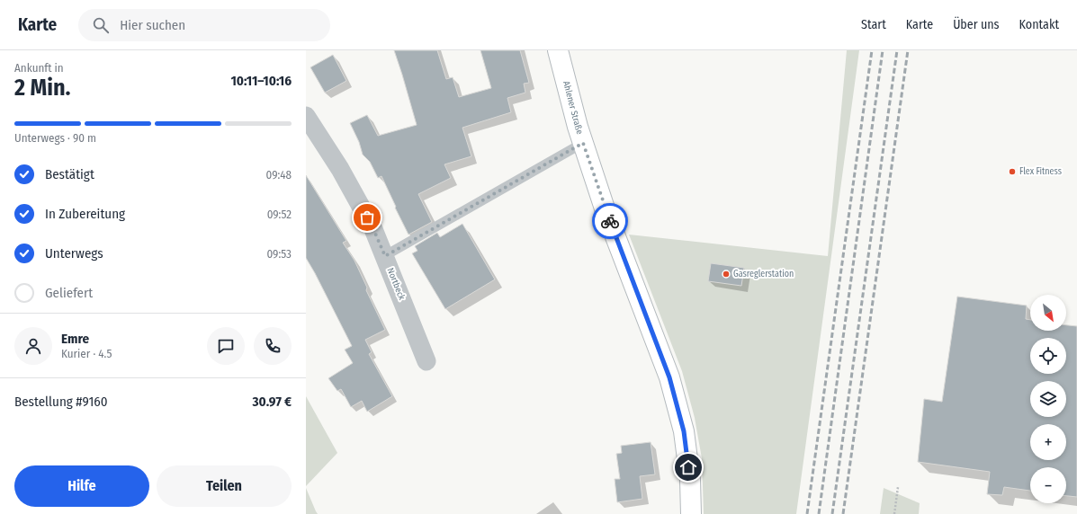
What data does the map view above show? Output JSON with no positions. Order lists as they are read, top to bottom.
{
  "streets": {
    "main road": ["Ahlener Straße"],
    "street": ["Nortbeck"]
  },
  "places": ["Flex Fitness", "Gasreglerstation"],
  "north": "bottom right",
  "page": {
    "header": "Karte",
    "search": "Hier suchen",
    "nav": [
      "Start",
      "Karte",
      "Über uns",
      "Kontakt"
    ],
    "heading": ["2 Min.", "Ankunft in", "10:11–10:16"],
    "panel": [
      "Emre",
      "Kurier · 4.5",
      "Bestellung #9160",
      "30.97 €"
    ],
    "bar": "Unterwegs · 90 m",
    "list": [
      ["Bestätigt", "09:48"],
      ["In Zubereitung", "09:52"],
      ["Unterwegs", "09:53"],
      "Geliefert"
    ],
    "map_buttons": ["+", "−"],
    "buttons": ["Hilfe", "Teilen"]
  }
}
